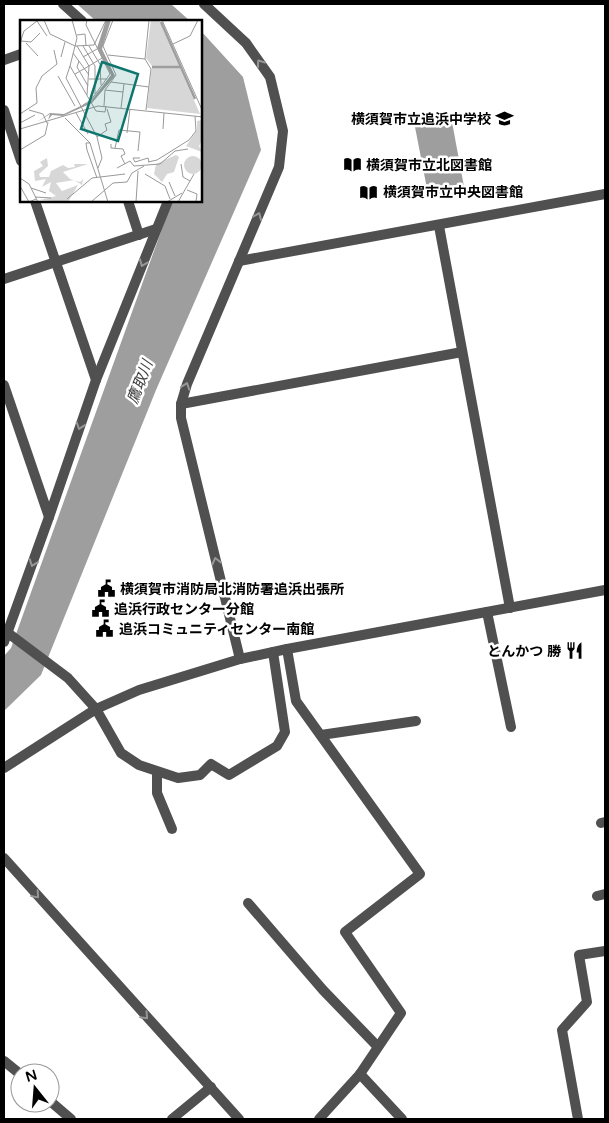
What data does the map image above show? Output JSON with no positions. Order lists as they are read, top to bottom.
{
  "water": ["鷹取川"],
  "places": {
    "school or university": ["横須賀市立追浜中学校"],
    "library": ["横須賀市立北図書館", "横須賀市立中央図書館"],
    "public building": ["横須賀市消防局北消防署追浜出張所", "追浜行政センター分館", "追浜コミュニティセンター南館"],
    "restaurant": ["とんかつ 勝"]
  },
  "north": "top"
}
